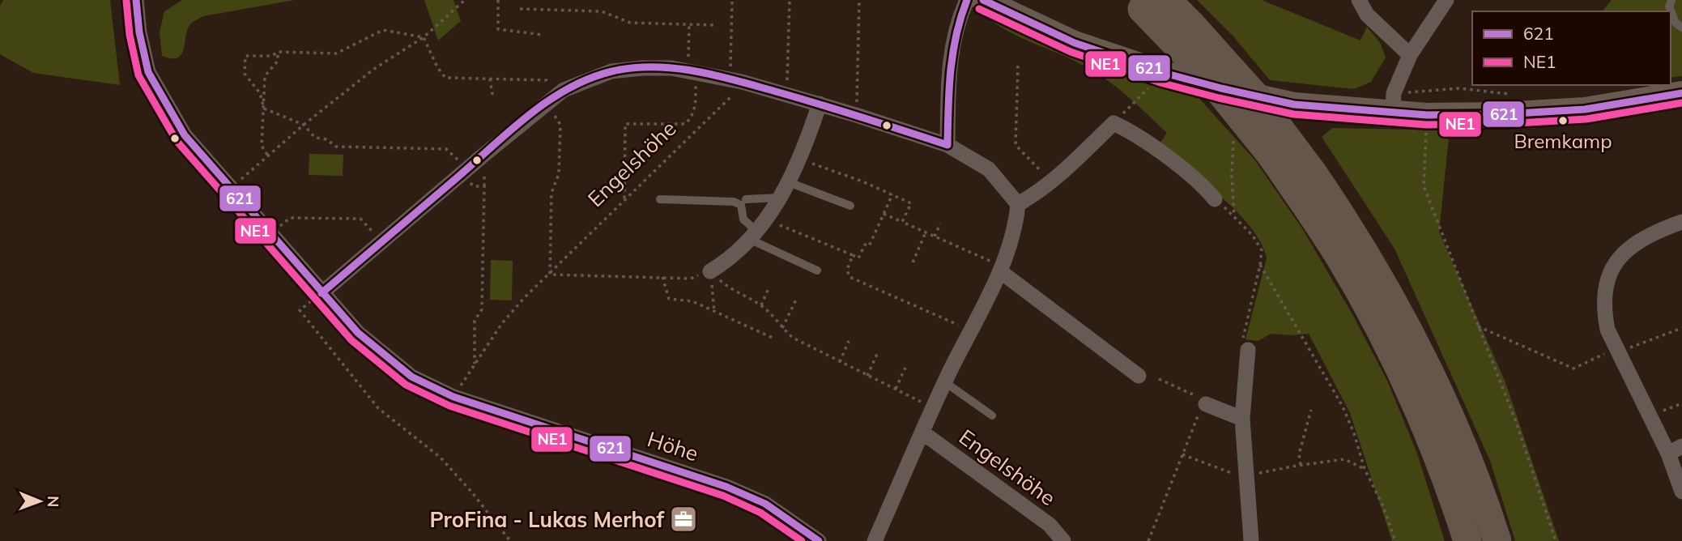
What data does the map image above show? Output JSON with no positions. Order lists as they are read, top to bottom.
{
  "streets": {
    "street": ["Engelshöhe", "Höhe"]
  },
  "crossings": [
    ["Engelshöhe", "Höhe"]
  ],
  "places": {
    "other": ["Bremkamp"],
    "office": ["ProFina - Lukas Merhof"]
  },
  "lines": ["transit line 621", "transit line NE1"],
  "legend": ["621", "NE1"],
  "north": "right"
}
